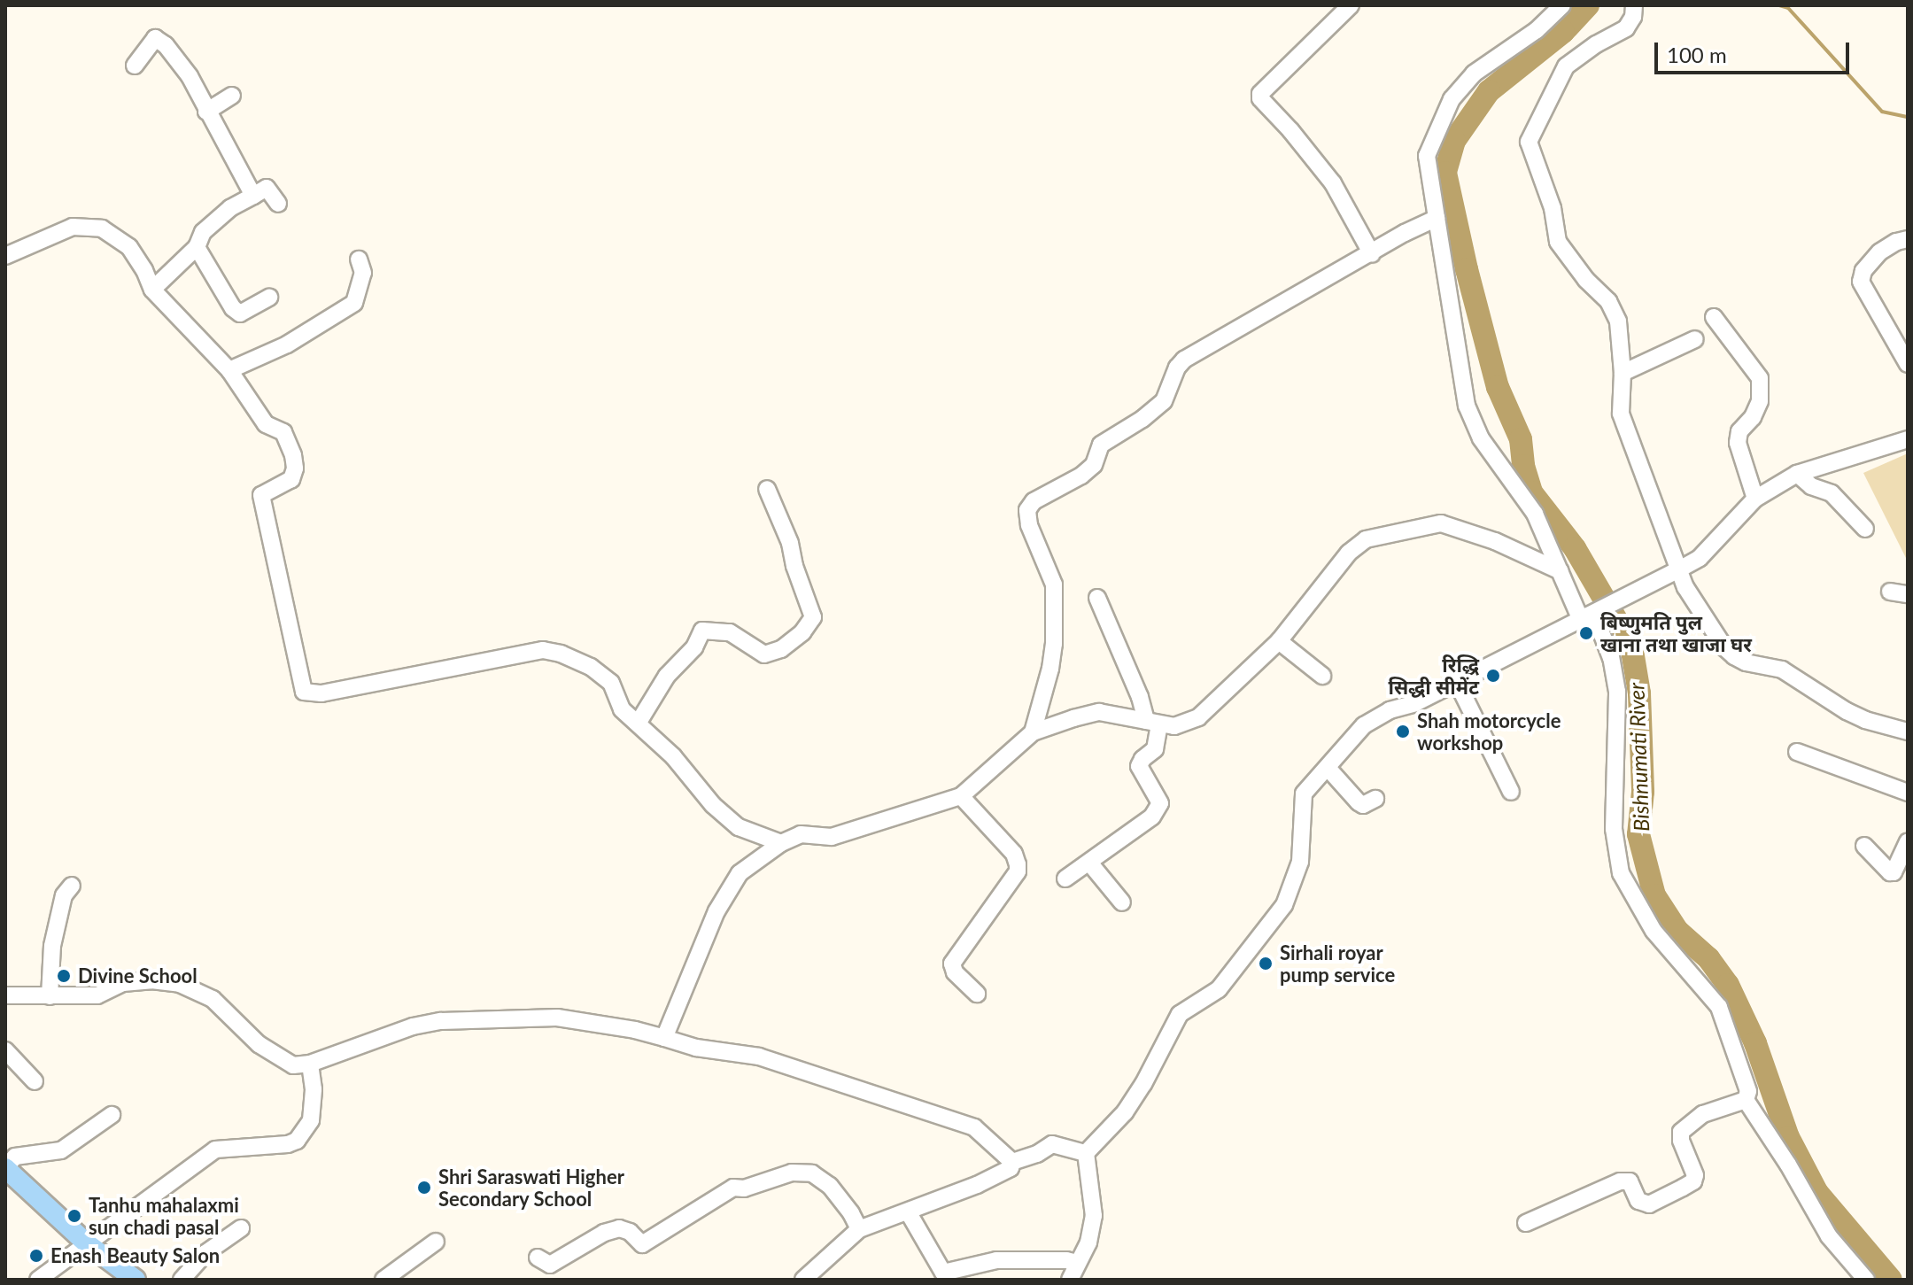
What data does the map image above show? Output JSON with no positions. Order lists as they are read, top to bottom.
{
  "water": ["Bishnumati River"],
  "places": [
    "बिष्णुमति पुल खाना तथा खाजा घर",
    "रिद्धि सिद्धी सीमेंट",
    "Shah motorcycle workshop",
    "Sirhali royar pump service",
    "Divine School",
    "Shri Saraswati Higher Secondary School",
    "Tanhu mahalaxmi sun chadi pasal",
    "Enash Beauty Salon"
  ],
  "scale_bar": "100 m"
}
